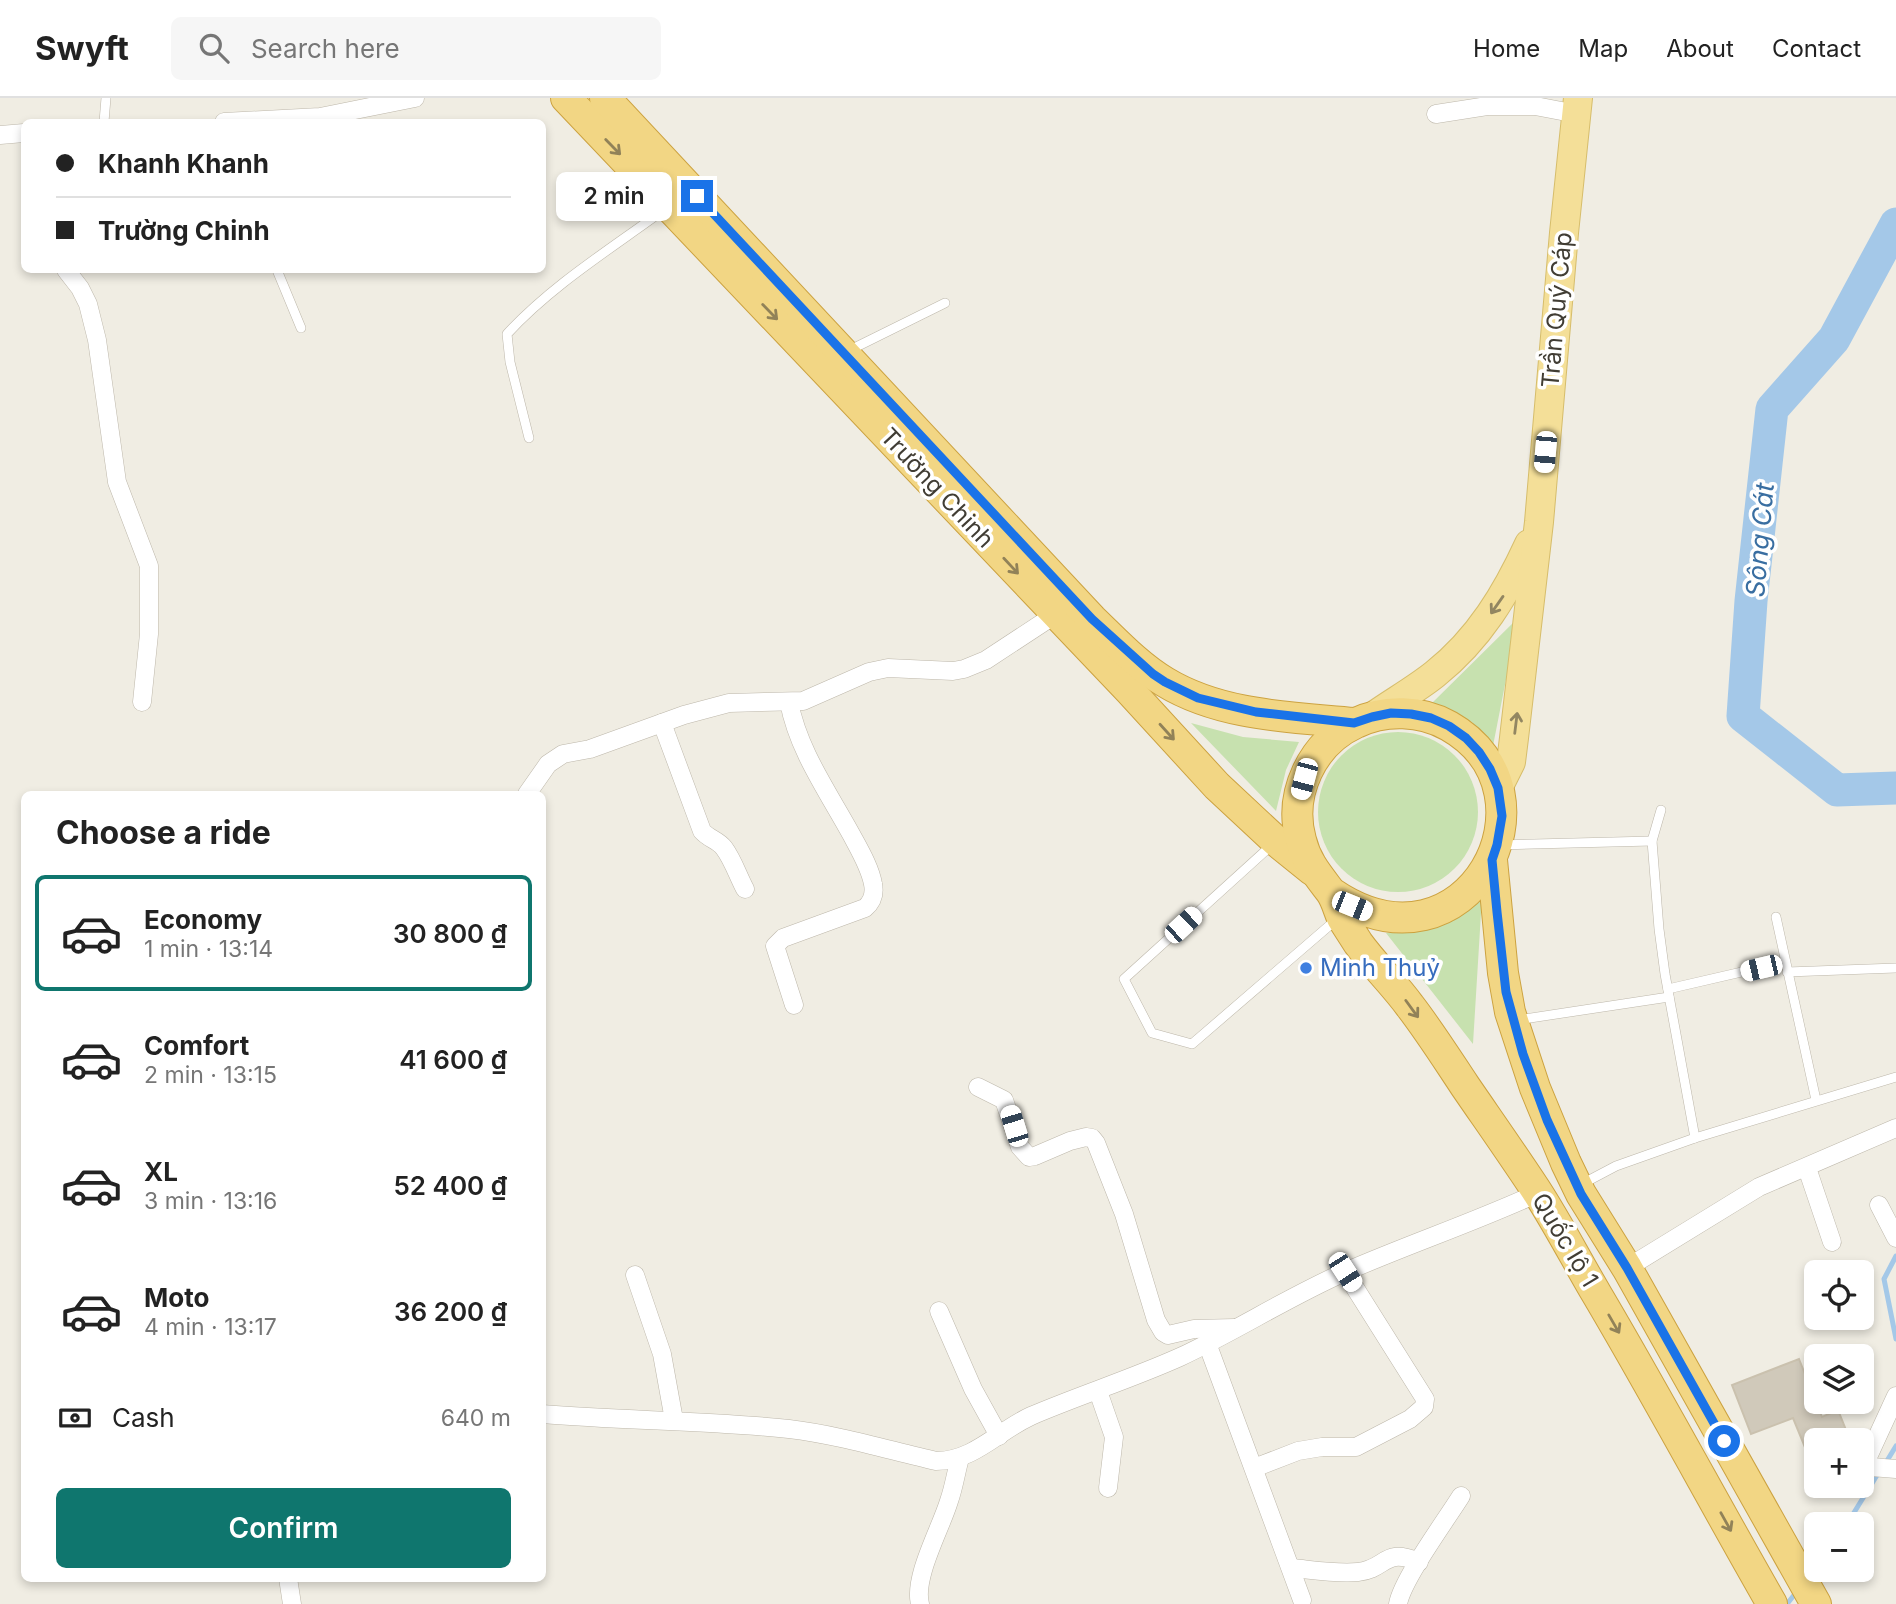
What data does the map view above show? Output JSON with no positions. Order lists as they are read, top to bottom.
{
  "streets": {
    "highway": ["Trường Chinh", "Quốc lộ 1"],
    "main road": ["Trần Quý Cáp"]
  },
  "crossings": [
    ["Trần Quý Cáp", "Trường Chinh"],
    ["Trần Quý Cáp", "Quốc lộ 1"],
    ["Trường Chinh", "Quốc lộ 1"]
  ],
  "water": ["Sông Cát"],
  "places": ["Minh Thuỷ"],
  "page": {
    "header": "Swyft",
    "search": "Search here",
    "nav": [
      "Home",
      "Map",
      "About",
      "Contact"
    ],
    "banner": ["Khanh Khanh", "Trường Chinh"],
    "bubble": "2 min",
    "heading": "Choose a ride",
    "list": [
      {
        "name": "Economy",
        "note": "1 min · 13:14",
        "value": "30 800 ₫"
      },
      {
        "name": "Comfort",
        "note": "2 min · 13:15",
        "value": "41 600 ₫"
      },
      {
        "name": "XL",
        "note": "3 min · 13:16",
        "value": "52 400 ₫"
      },
      {
        "name": "Moto",
        "note": "4 min · 13:17",
        "value": "36 200 ₫"
      }
    ],
    "map_buttons": ["+", "−"],
    "pay": ["Cash", "640 m"],
    "buttons": "Confirm"
  }
}
